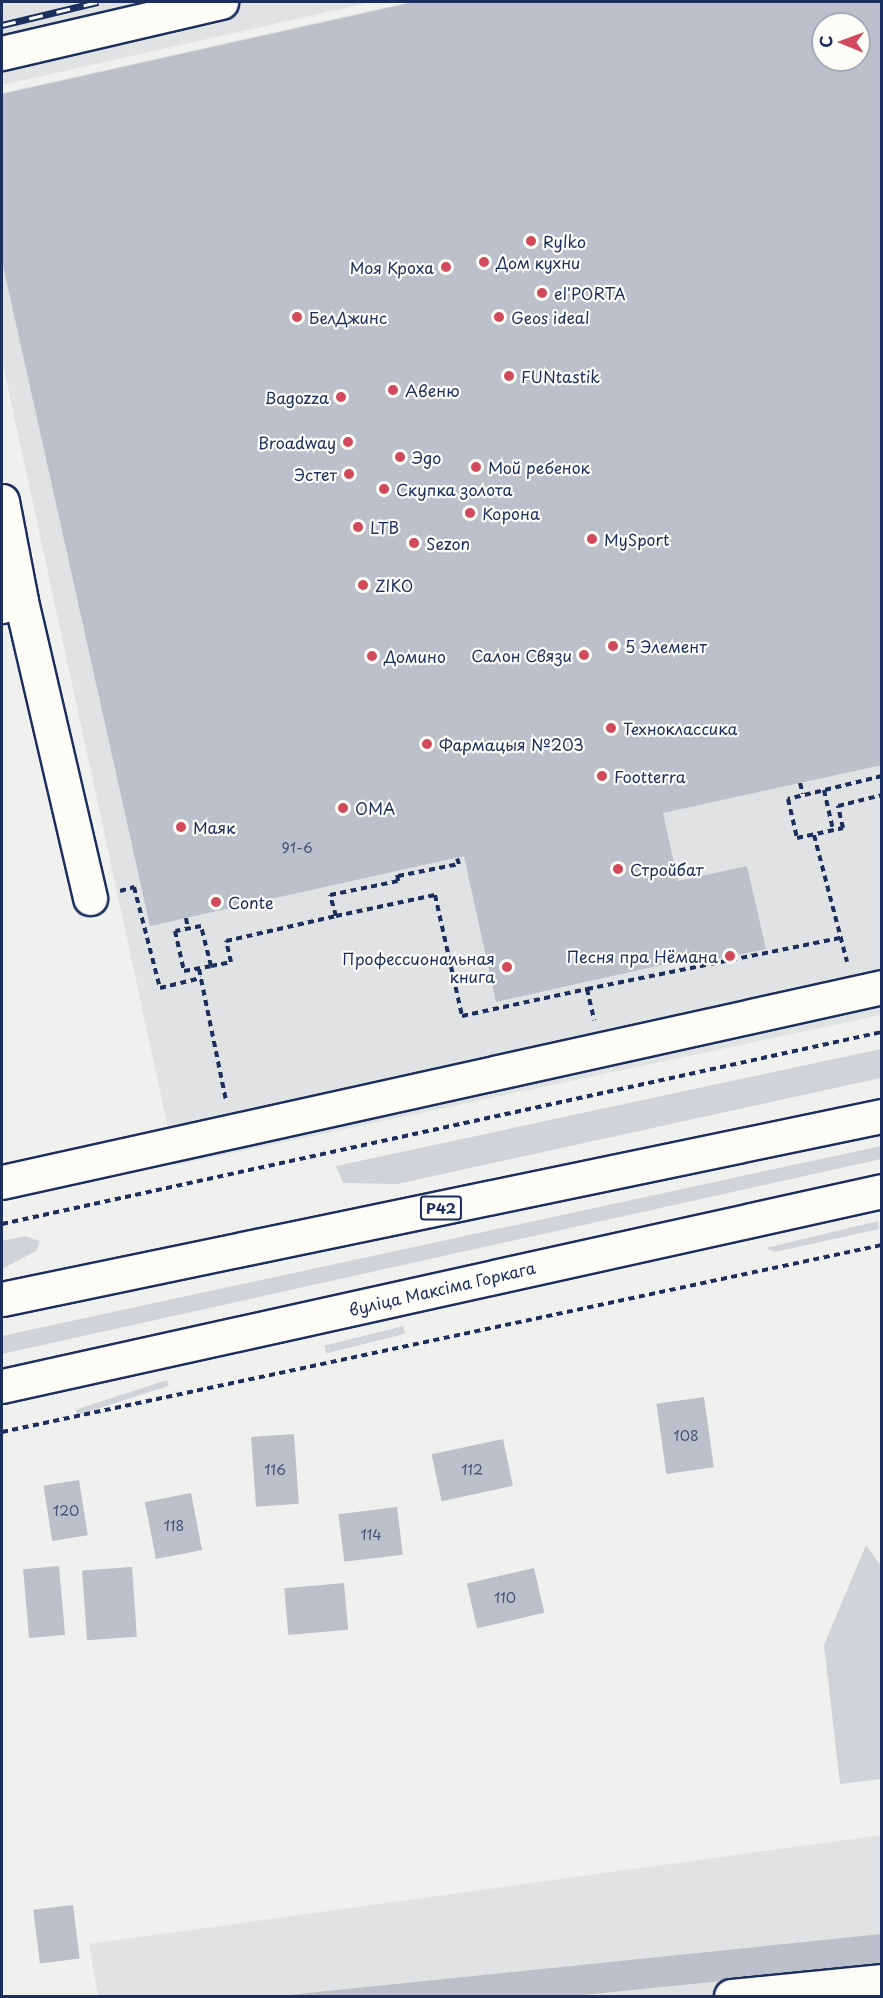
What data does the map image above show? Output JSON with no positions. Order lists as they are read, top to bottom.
{
  "streets": {
    "main road": ["Р42", "вуліца Максіма Горкага"]
  },
  "places": [
    "Rylko",
    "Дом кухни",
    "Моя Кроха",
    "el'PORTA",
    "БелДжинс",
    "Geos ideal",
    "FUNtastik",
    "Авеню",
    "Bagozza",
    "Broadway",
    "Эgo",
    "Мой ребенок",
    "Эстет",
    "Скупка золота",
    "Корона",
    "LTB",
    "MySport",
    "Sezon",
    "ZIKO",
    "5 Элемент",
    "Салон Связи",
    "Домино",
    "Техноклассика",
    "Фармацыя №203",
    "Footterra",
    "ОМА",
    "Маяк",
    "Стройбат",
    "Conte",
    "Песня пра Нёмана",
    "Профессиональная книга"
  ],
  "house_numbers": [
    "91-6",
    "108",
    "116",
    "112",
    "120",
    "118",
    "114",
    "110"
  ],
  "north": "left"
}
